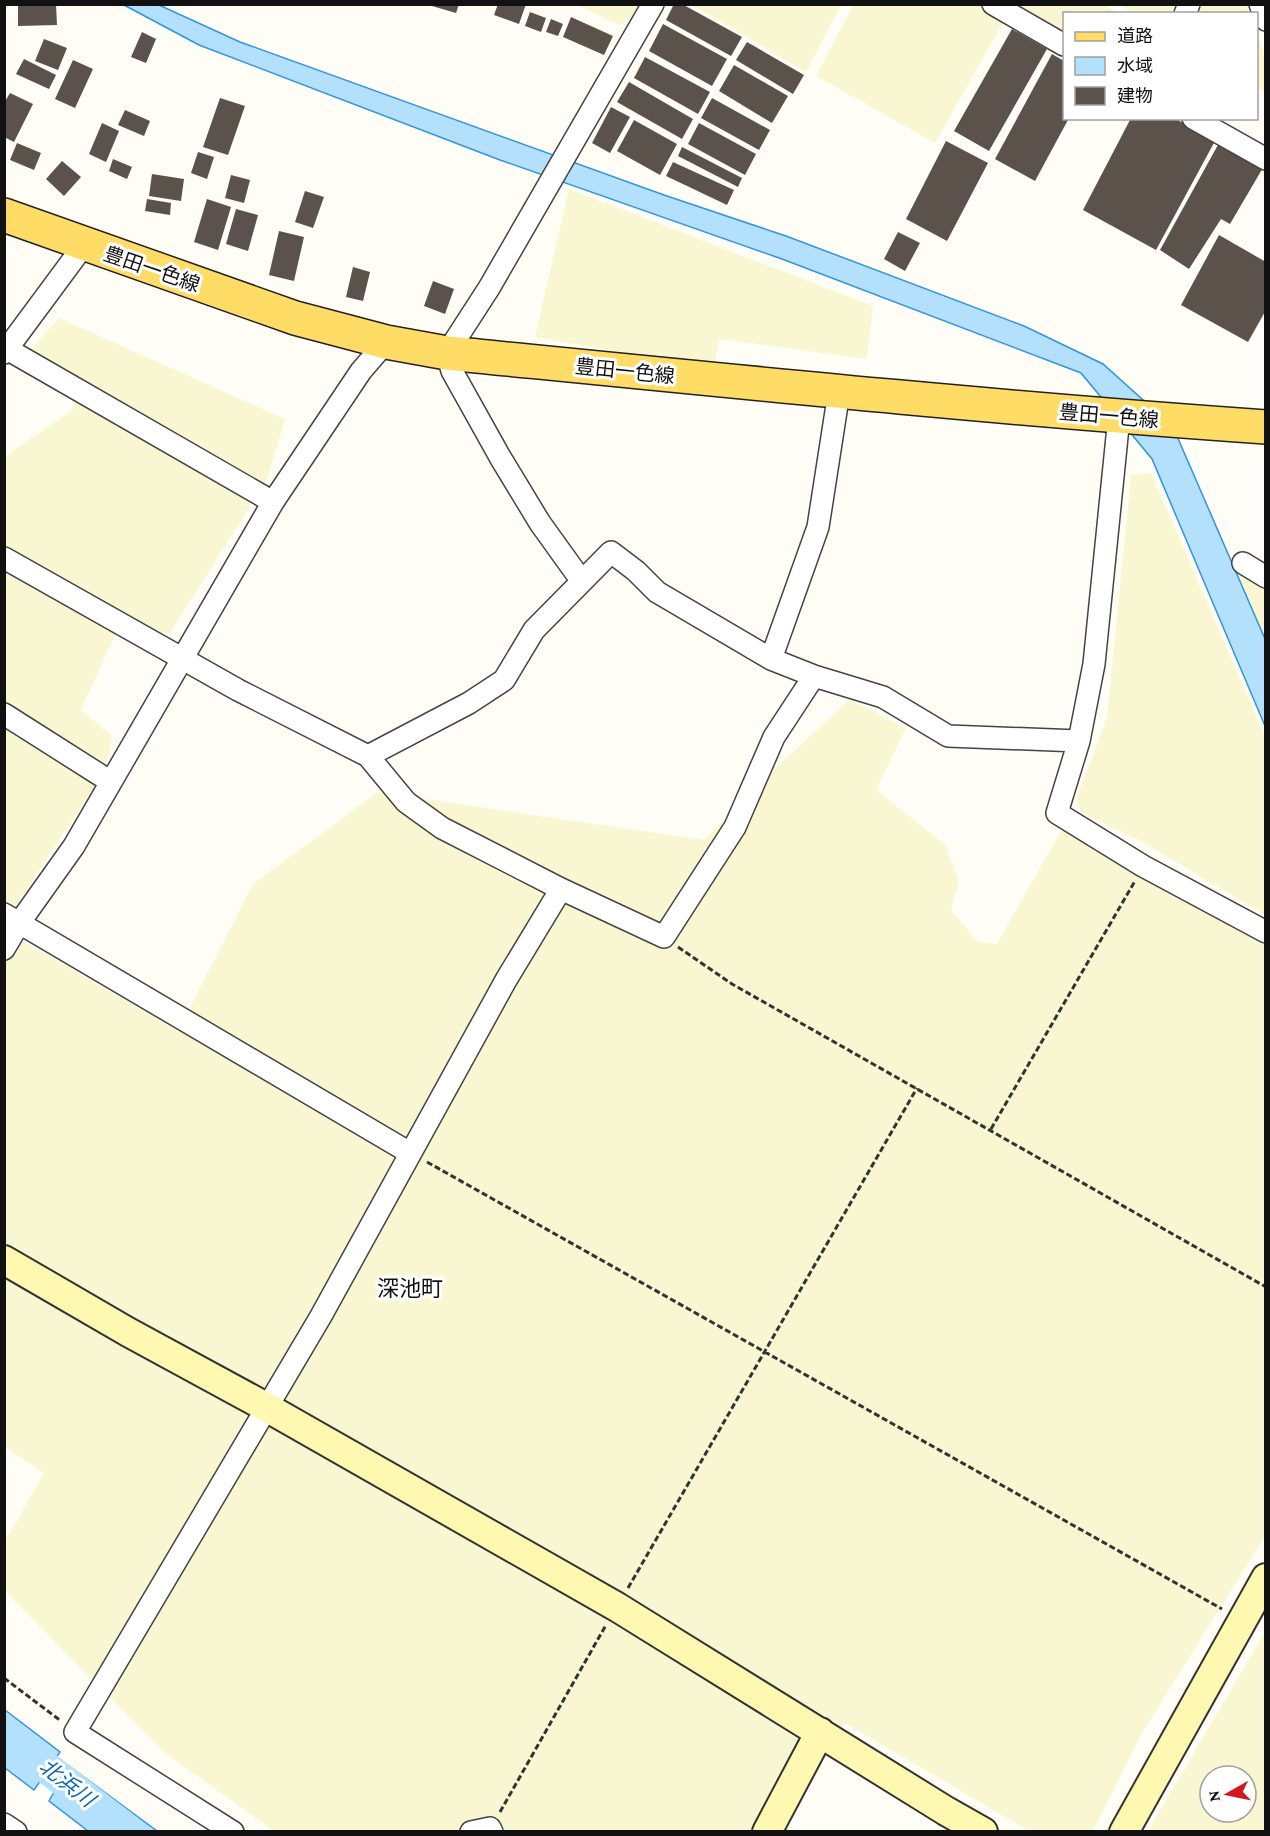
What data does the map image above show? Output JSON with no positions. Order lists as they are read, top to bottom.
{
  "streets": {
    "main road": ["豊田一色線"]
  },
  "districts": ["深池町"],
  "water": ["北浜川"],
  "legend": ["道路", "水域", "建物"],
  "north": "left"
}
